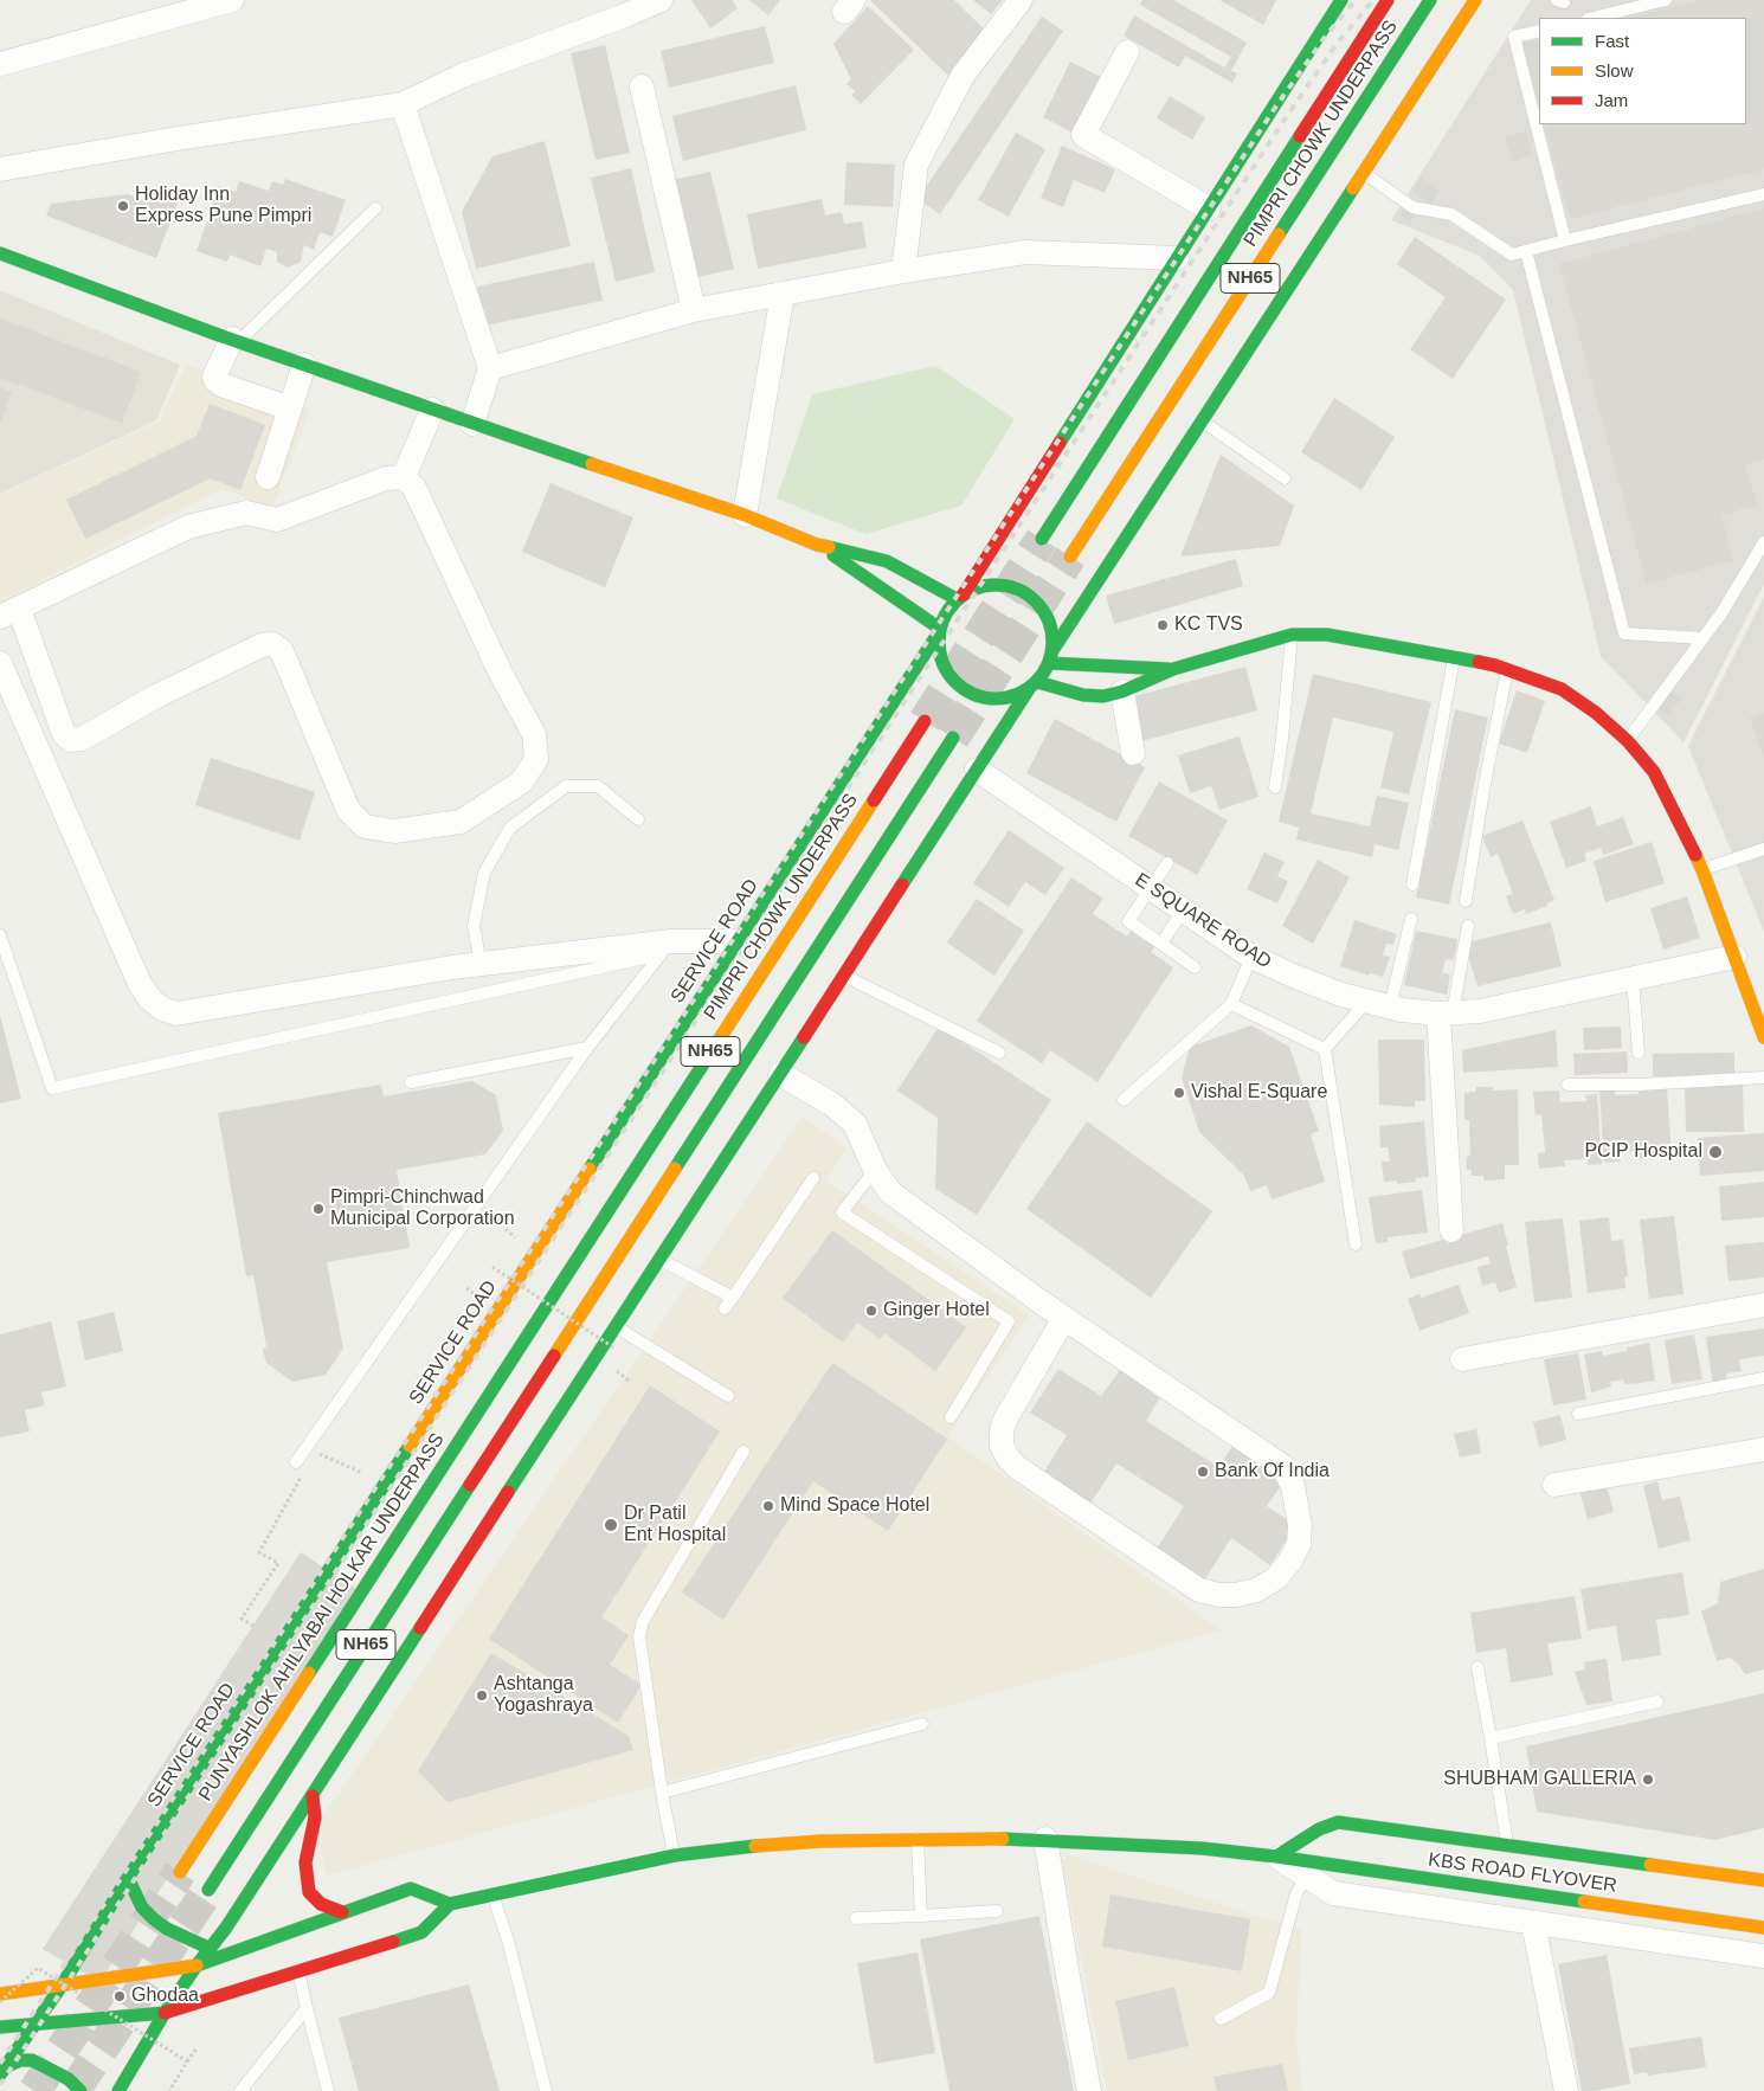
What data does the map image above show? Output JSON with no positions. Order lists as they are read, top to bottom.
{
  "streets": {
    "main road": [
      "PIMPRI CHOWK UNDERPASS",
      "NH65",
      "SERVICE ROAD",
      "PUNYASHLOK AHILYABAI HOLKAR UNDERPASS",
      "KBS ROAD FLYOVER"
    ],
    "street": ["E SQUARE ROAD"]
  },
  "crossings": [
    ["PIMPRI CHOWK UNDERPASS", "PUNYASHLOK AHILYABAI HOLKAR UNDERPASS"]
  ],
  "places": [
    "Holiday Inn Express Pune Pimpri",
    "KC TVS",
    "Vishal E-Square",
    "PCIP Hospital",
    "Pimpri-Chinchwad Municipal Corporation",
    "Ginger Hotel",
    "Bank Of India",
    "Mind Space Hotel",
    "Dr Patil Ent Hospital",
    "Ashtanga Yogashraya",
    "SHUBHAM GALLERIA",
    "Ghodaa"
  ],
  "legend": ["Fast", "Slow", "Jam"]
}
